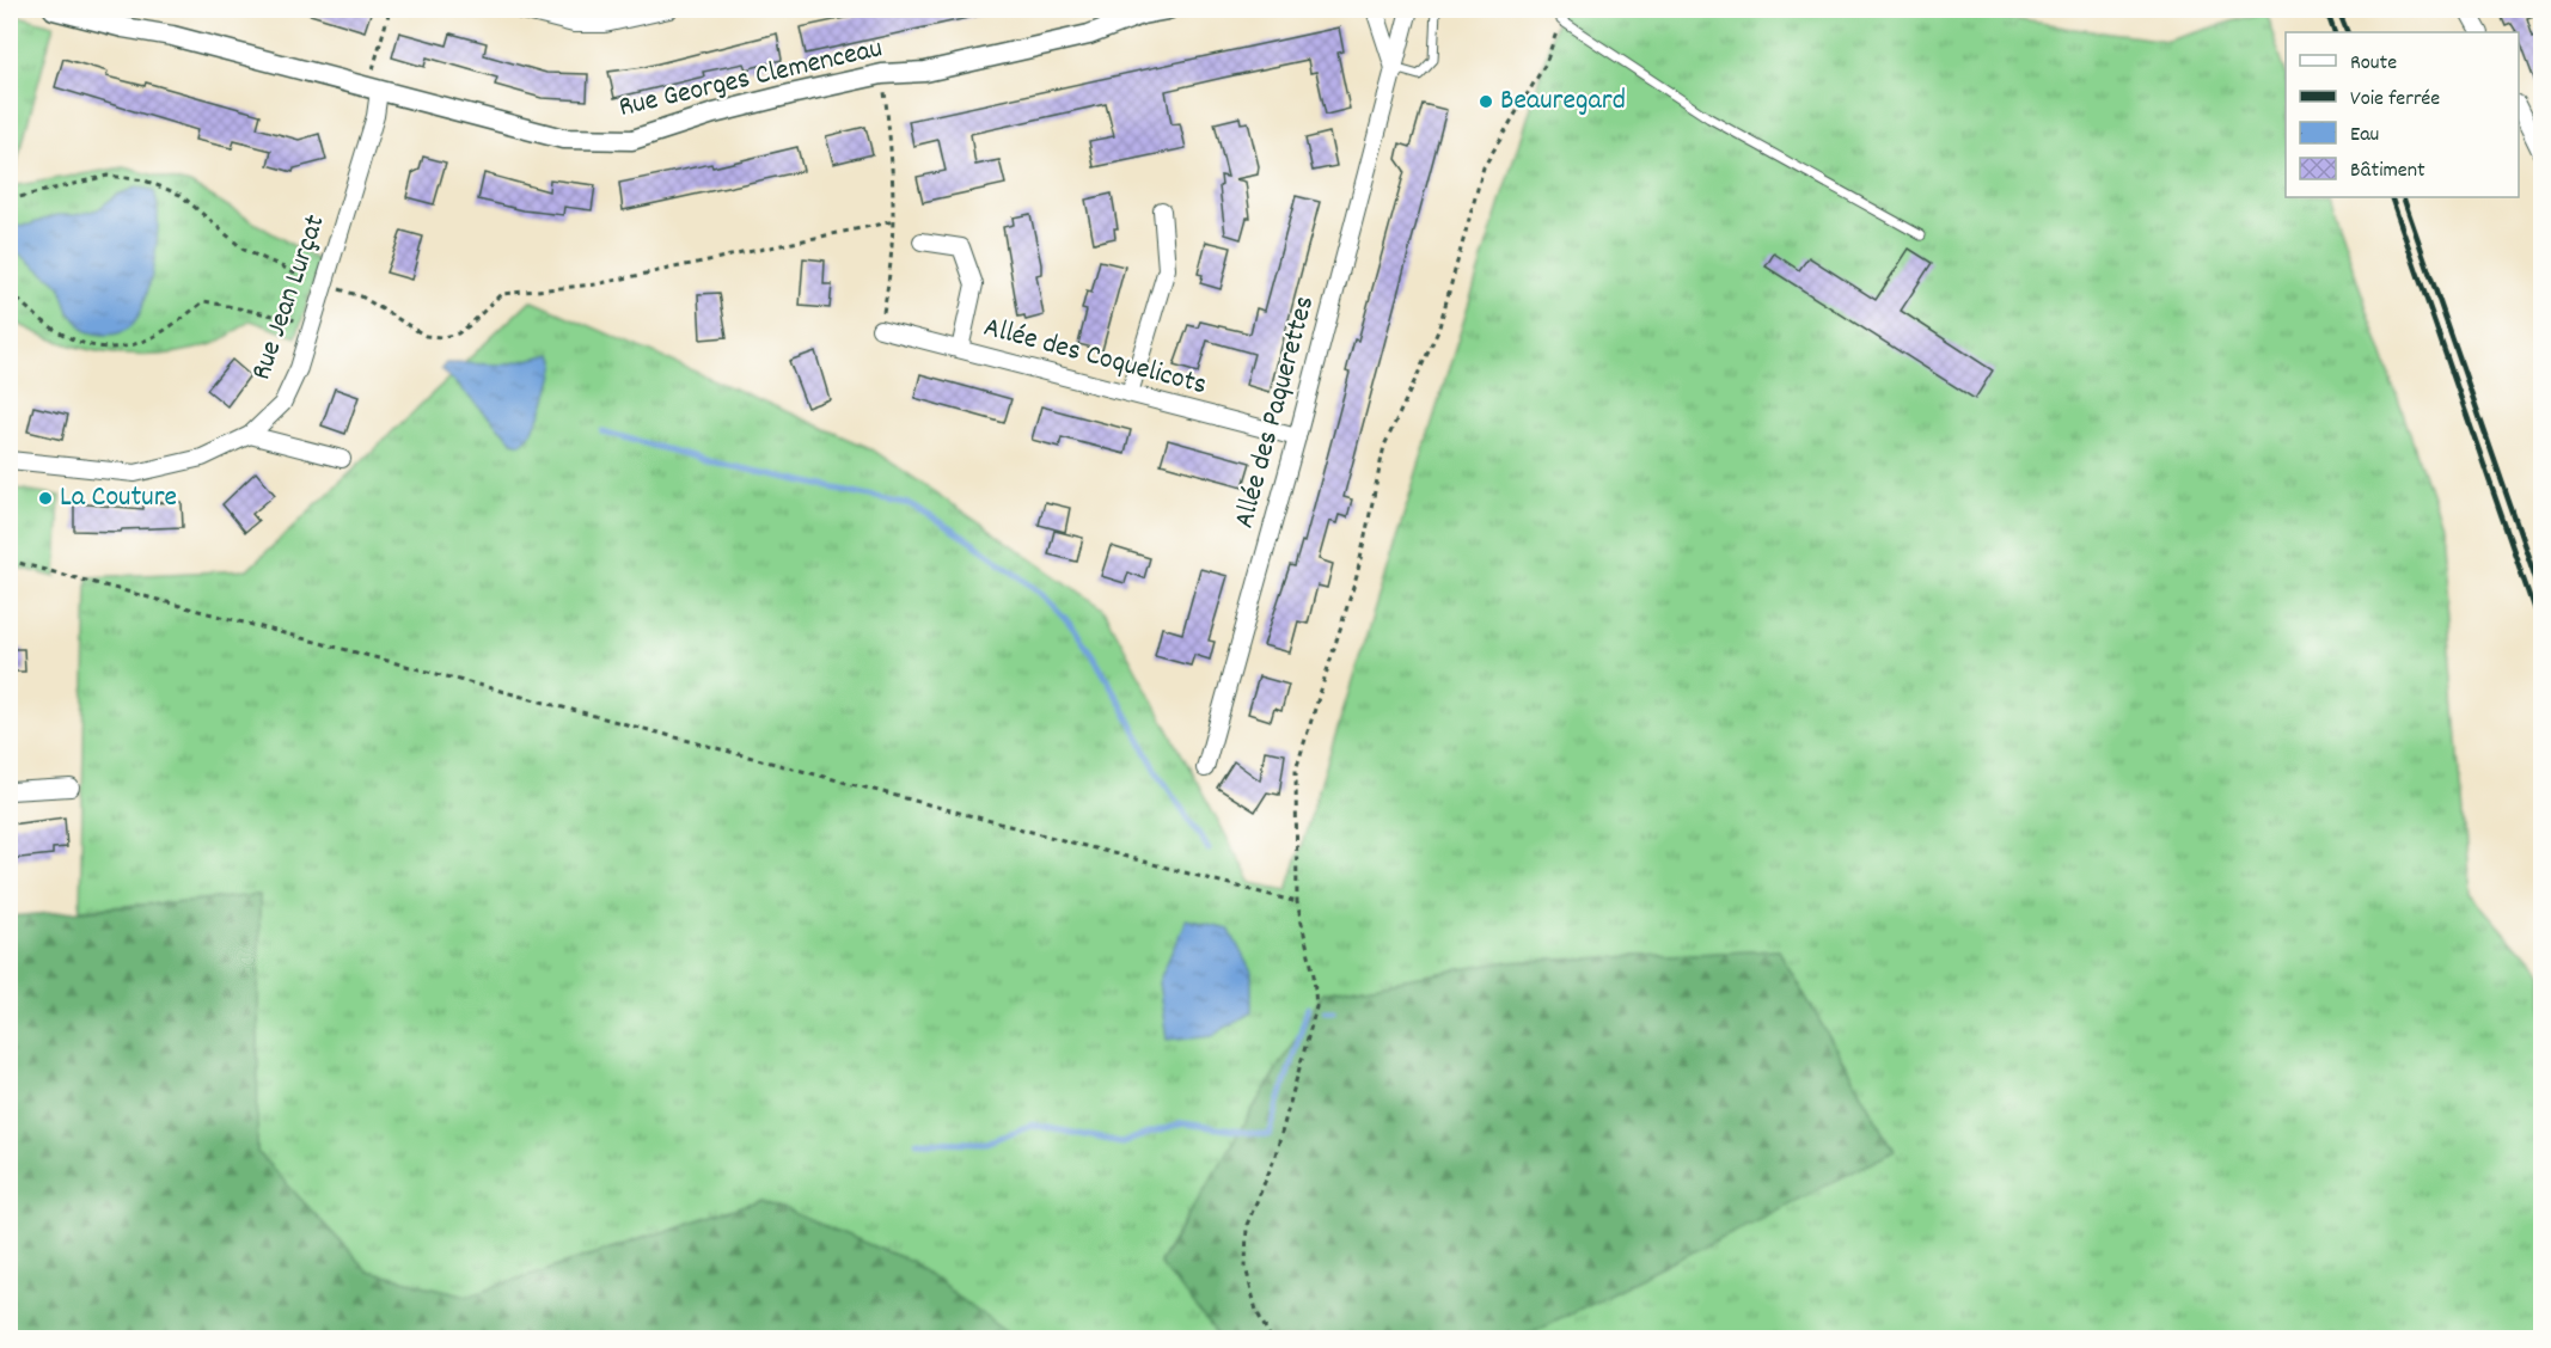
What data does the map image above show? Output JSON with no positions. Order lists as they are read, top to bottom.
{
  "streets": {
    "street": [
      "Rue Georges Clemenceau",
      "Rue Jean Lurçat",
      "Allée des Coquelicots",
      "Allée des Paquerettes"
    ]
  },
  "crossings": [
    ["Rue Georges Clemenceau", "Rue Jean Lurçat"],
    ["Allée des Coquelicots", "Allée des Paquerettes"]
  ],
  "places": ["Beauregard", "La Couture"],
  "legend": [
    "Route",
    "Voie ferrée",
    "Eau",
    "Bâtiment"
  ]
}
